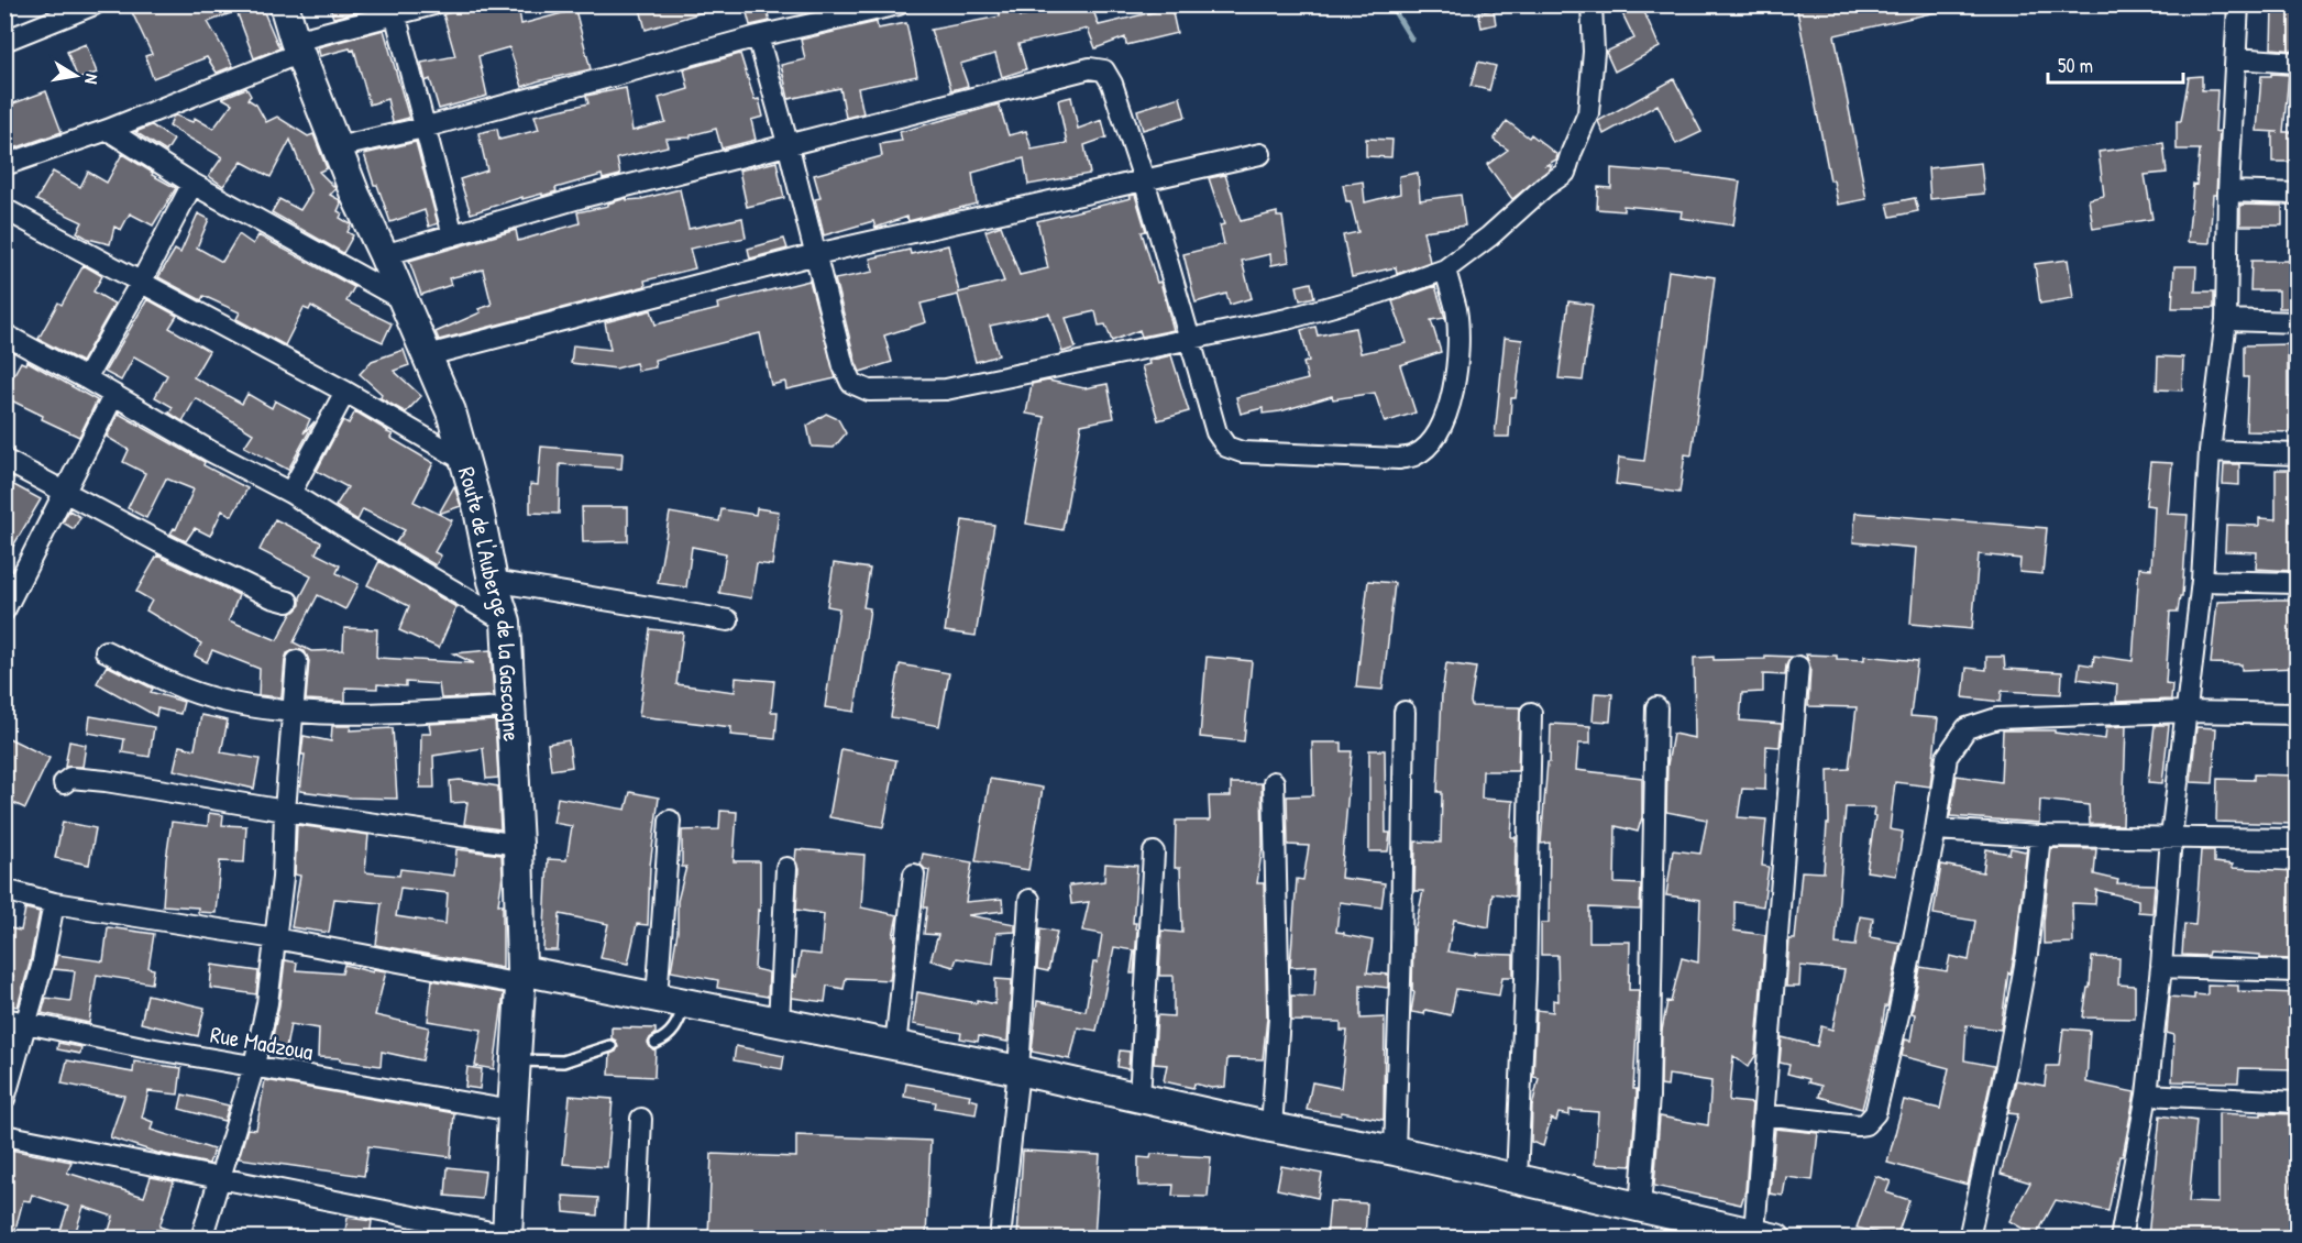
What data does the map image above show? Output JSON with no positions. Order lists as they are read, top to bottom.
{
  "streets": {
    "street": ["Route de l'Auberge de la Gascogne", "Rue Madzoua"]
  },
  "crossings": [
    ["Route de l'Auberge de la Gascogne", "Rue Madzoua"]
  ],
  "scale_bar": "50 m",
  "north": "right"
}
